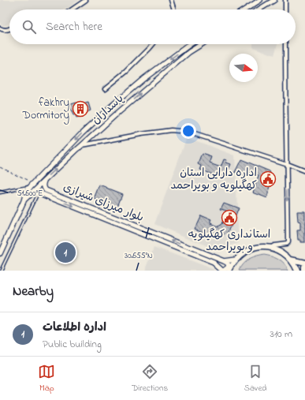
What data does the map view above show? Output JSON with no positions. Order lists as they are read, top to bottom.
{
  "streets": {
    "main road": ["پاسداران", "بلوار میرزای شیرازی"]
  },
  "crossings": [
    ["پاسداران", "بلوار میرزای شیرازی"]
  ],
  "places": {
    "building": ["fakhry Dormitory"],
    "public building": ["اداره دارایی استان کهگیلویه و بویراحمد", "استانداری کهگیلویه و بویراحمد"]
  },
  "north": "right",
  "page": {
    "search": "Search here",
    "pins": "1",
    "heading": "Nearby",
    "list": [
      {
        "mark": "1",
        "name": "اداره اطلاعات",
        "note": "Public building",
        "value": "310 m"
      }
    ],
    "nav": ["Map", "Directions", "Saved"]
  },
  "coordinates": ["51.600°E", "30.655°N"]
}
